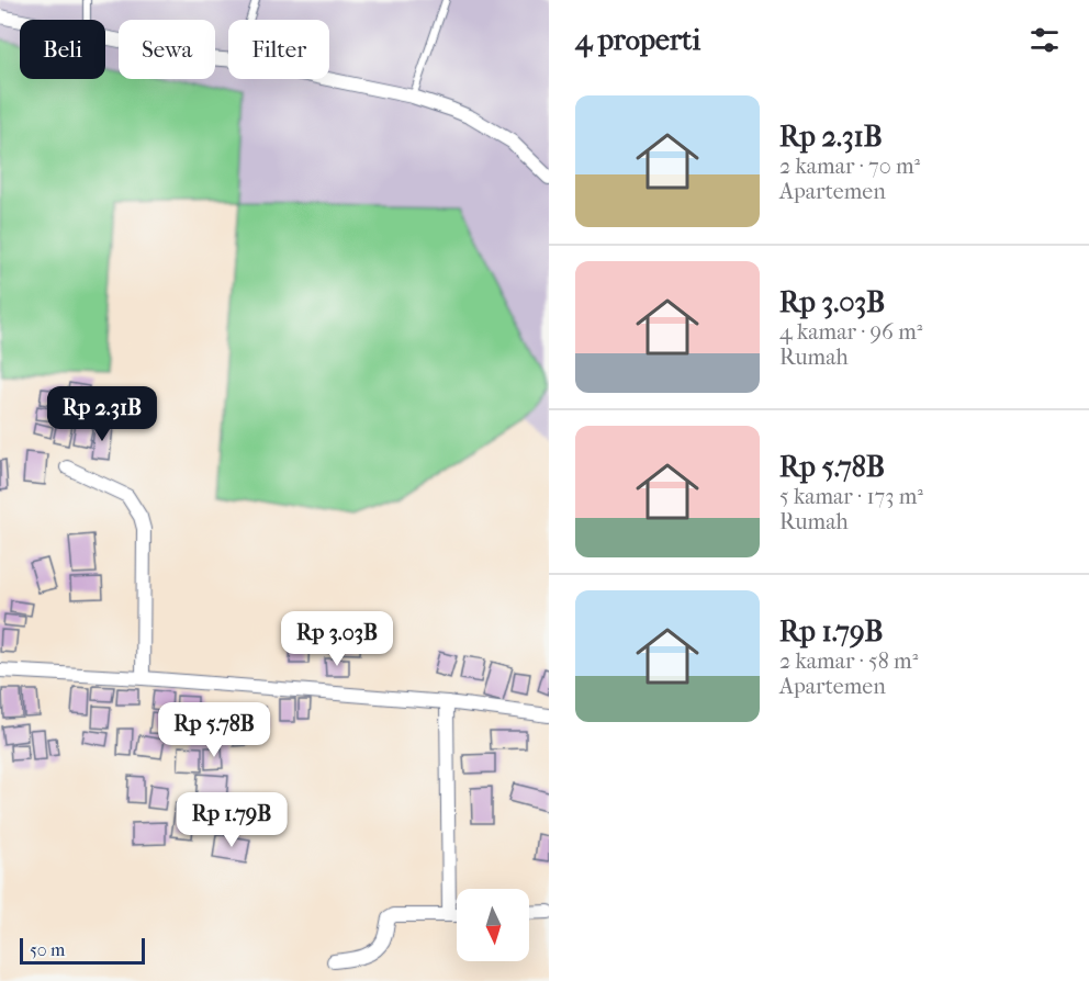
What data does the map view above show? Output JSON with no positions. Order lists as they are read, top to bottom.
{
  "scale_bar": "50 m",
  "north": "bottom",
  "page": {
    "heading": "4 properti",
    "chip": ["Beli", "Sewa", "Filter"],
    "list": [
      {
        "name": "Rp 2.31B",
        "note": "2 kamar · 70 m² · Apartemen"
      },
      {
        "name": "Rp 3.03B",
        "note": "4 kamar · 96 m² · Rumah"
      },
      {
        "name": "Rp 5.78B",
        "note": "5 kamar · 173 m² · Rumah"
      },
      {
        "name": "Rp 1.79B",
        "note": "2 kamar · 58 m² · Apartemen"
      }
    ],
    "price": [
      "Rp 2.31B",
      "Rp 3.03B",
      "Rp 5.78B",
      "Rp 1.79B"
    ],
    "scale": "50 m"
  }
}
